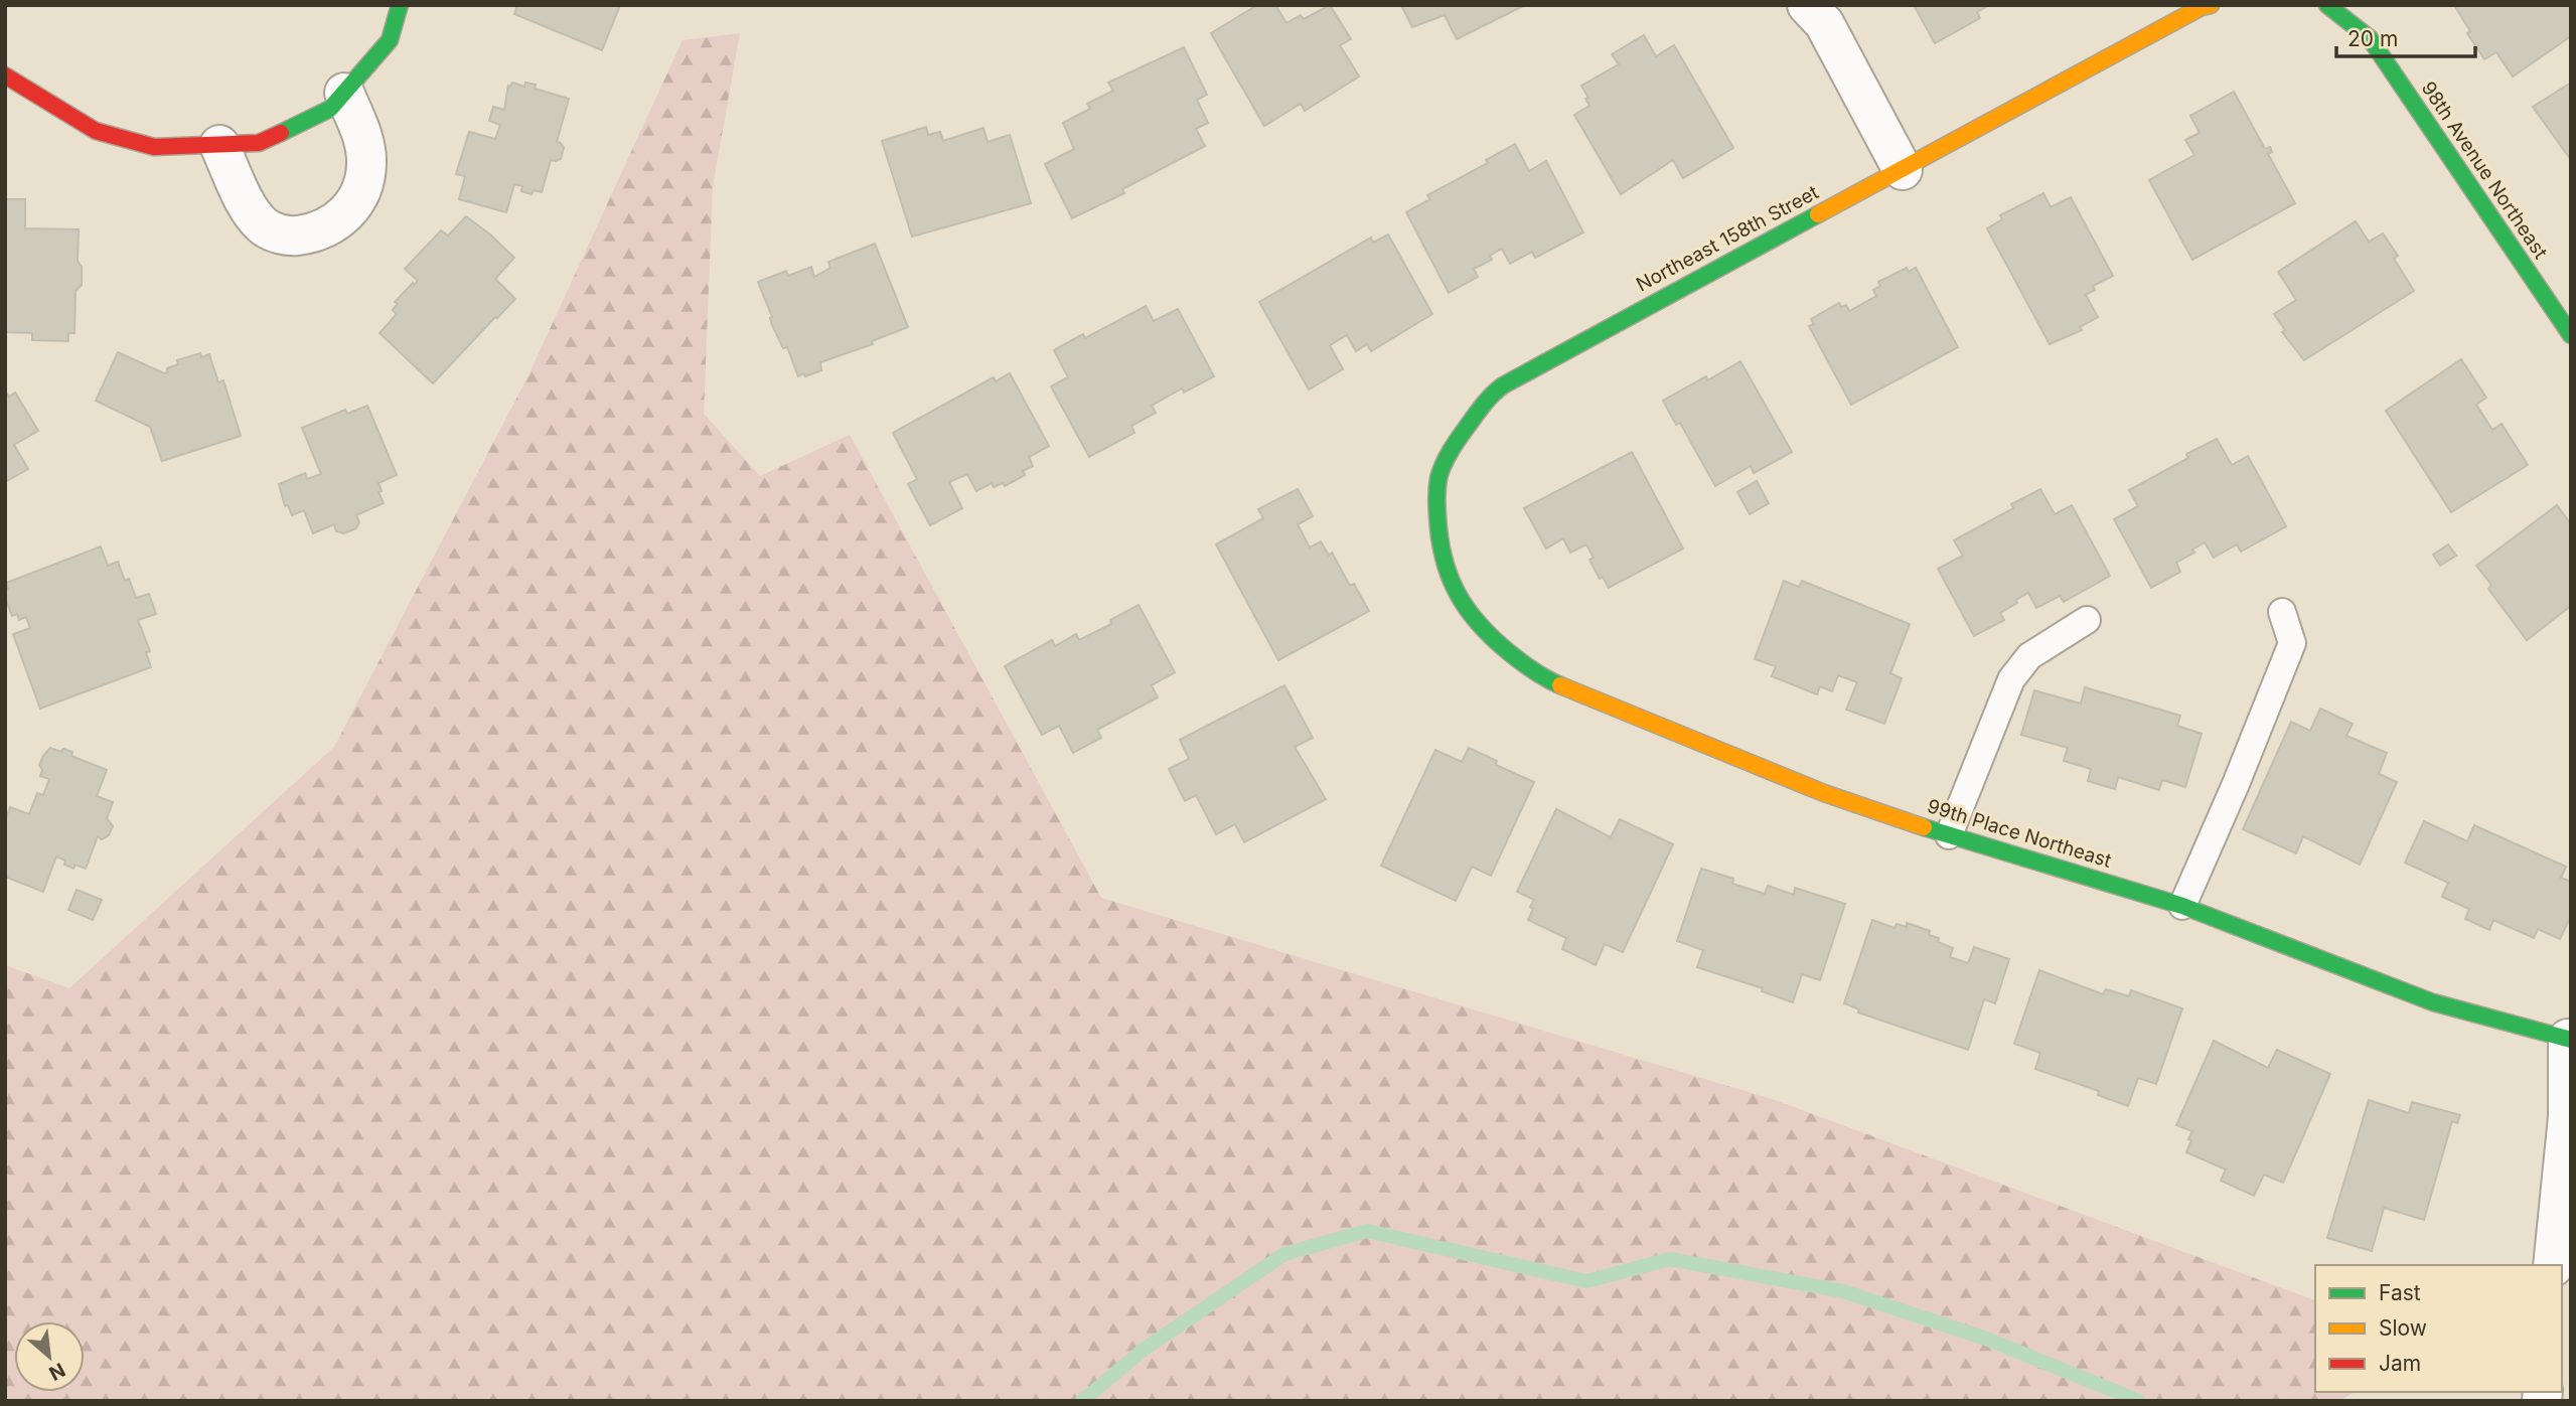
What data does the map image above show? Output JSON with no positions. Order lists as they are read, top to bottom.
{
  "streets": {
    "street": ["98th Avenue Northeast", "Northeast 158th Street", "99th Place Northeast"]
  },
  "crossings": [
    ["Northeast 158th Street", "99th Place Northeast"]
  ],
  "legend": ["Fast", "Slow", "Jam"],
  "scale_bar": "20 m",
  "north": "bottom right"
}
